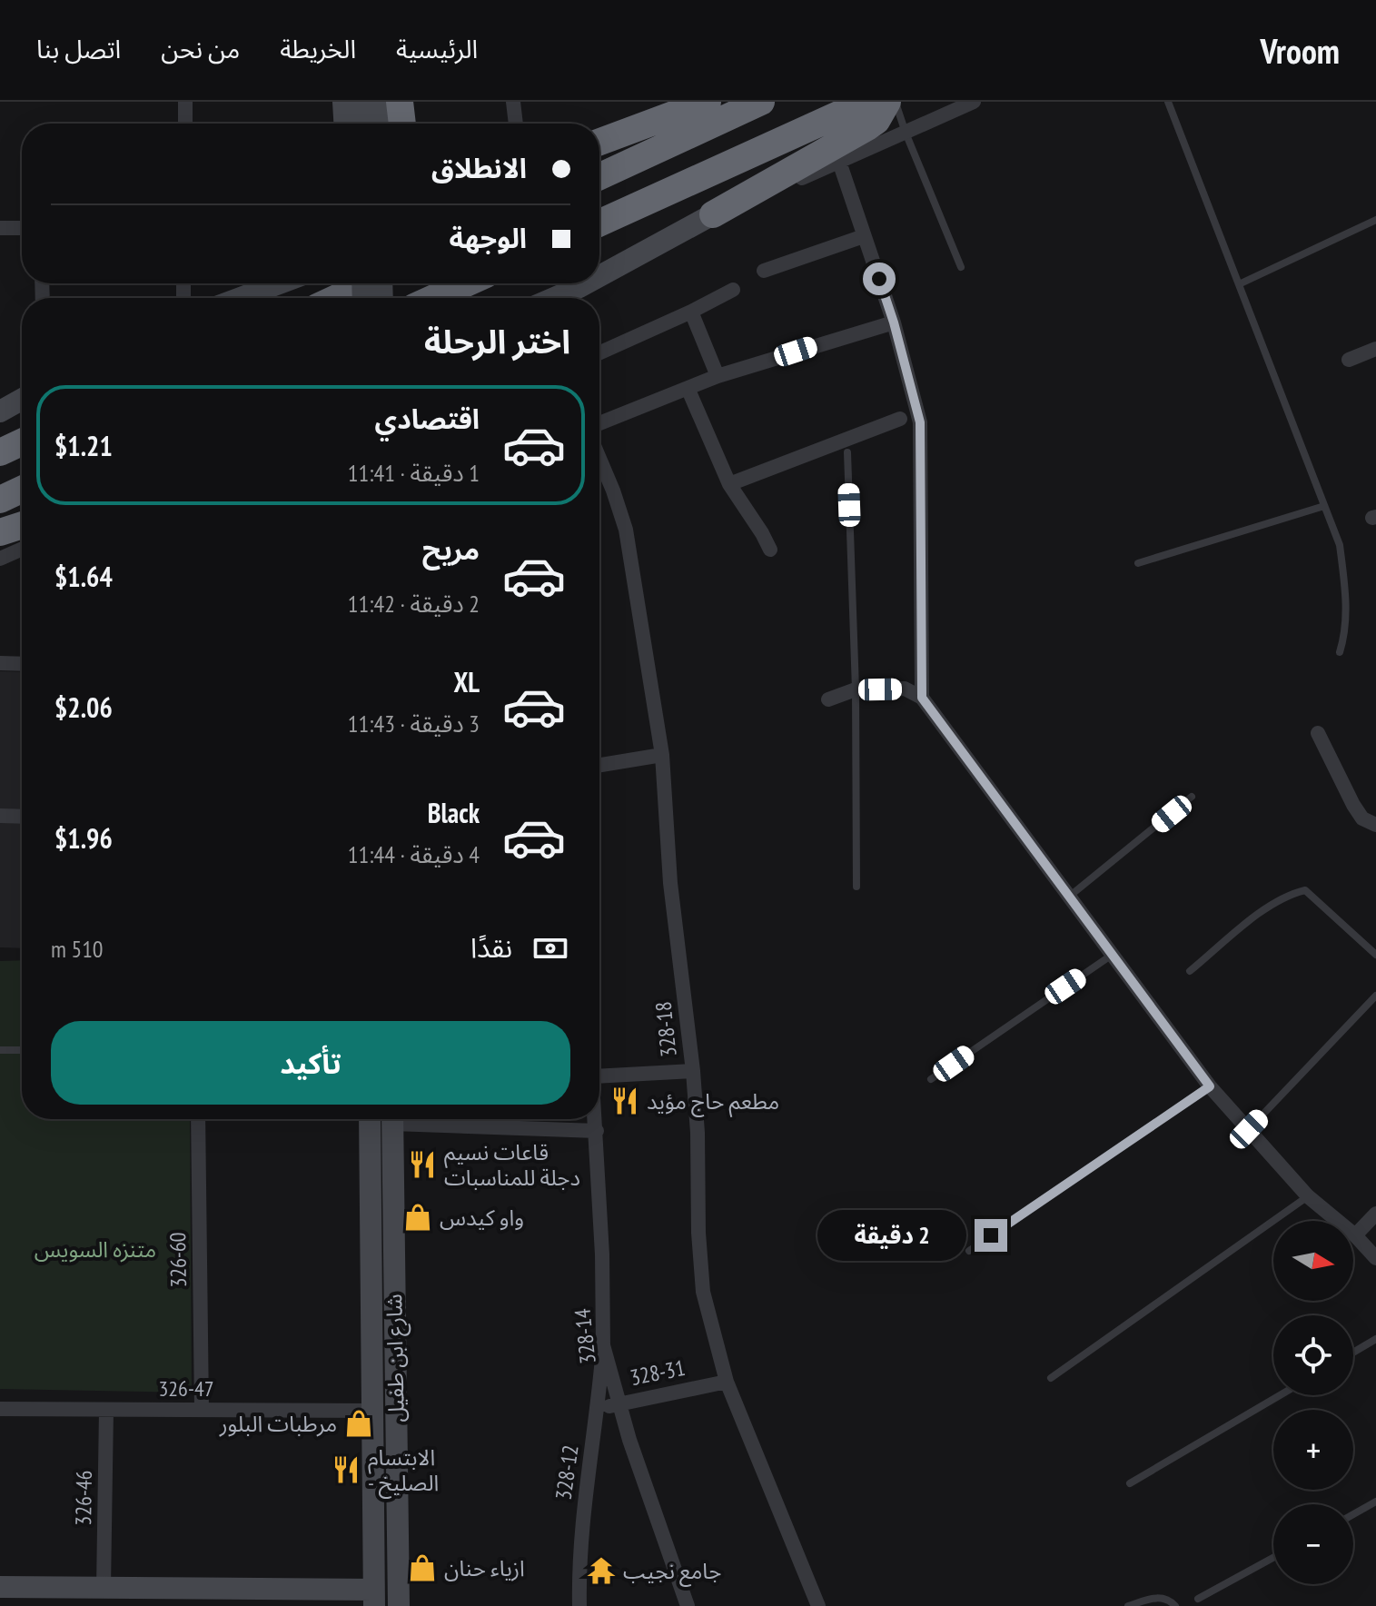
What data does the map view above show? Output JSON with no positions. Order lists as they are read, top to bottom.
{
  "streets": {
    "street": [
      "328-18",
      "326-60",
      "328-14",
      "شارع ابن طفيل",
      "328-31",
      "326-47",
      "328-12",
      "326-46"
    ]
  },
  "crossings": [
    ["328-18", "328-31"],
    ["326-60", "326-47"],
    ["328-14", "328-31"],
    ["328-14", "328-12"],
    ["شارع ابن طفيل", "326-47"],
    ["328-31", "328-12"],
    ["326-47", "326-46"]
  ],
  "parks": ["متنزه السويس"],
  "places": {
    "restaurant": ["مطعم حاج مؤيد", "قاعات نسيم دجلة للمناسبات", "الابتسام - الصليخ"],
    "shop": ["واو كيدس", "مرطبات البلور", "ازياء حنان"],
    "temple": ["جامع نجيب"]
  },
  "north": "right",
  "page": {
    "header": "Vroom",
    "nav": [
      "الرئيسية",
      "الخريطة",
      "من نحن",
      "اتصل بنا"
    ],
    "banner": ["الانطلاق", "الوجهة"],
    "heading": "اختر الرحلة",
    "list": [
      {
        "name": "اقتصادي",
        "note": "1 دقيقة · 11:41",
        "value": "$1.21"
      },
      {
        "name": "مريح",
        "note": "2 دقيقة · 11:42",
        "value": "$1.64"
      },
      {
        "name": "XL",
        "note": "3 دقيقة · 11:43",
        "value": "$2.06"
      },
      {
        "name": "Black",
        "note": "4 دقيقة · 11:44",
        "value": "$1.96"
      }
    ],
    "pay": ["نقدًا", "510 m"],
    "buttons": "تأكيد",
    "bubble": "2 دقيقة",
    "map_buttons": ["+", "−"]
  }
}
